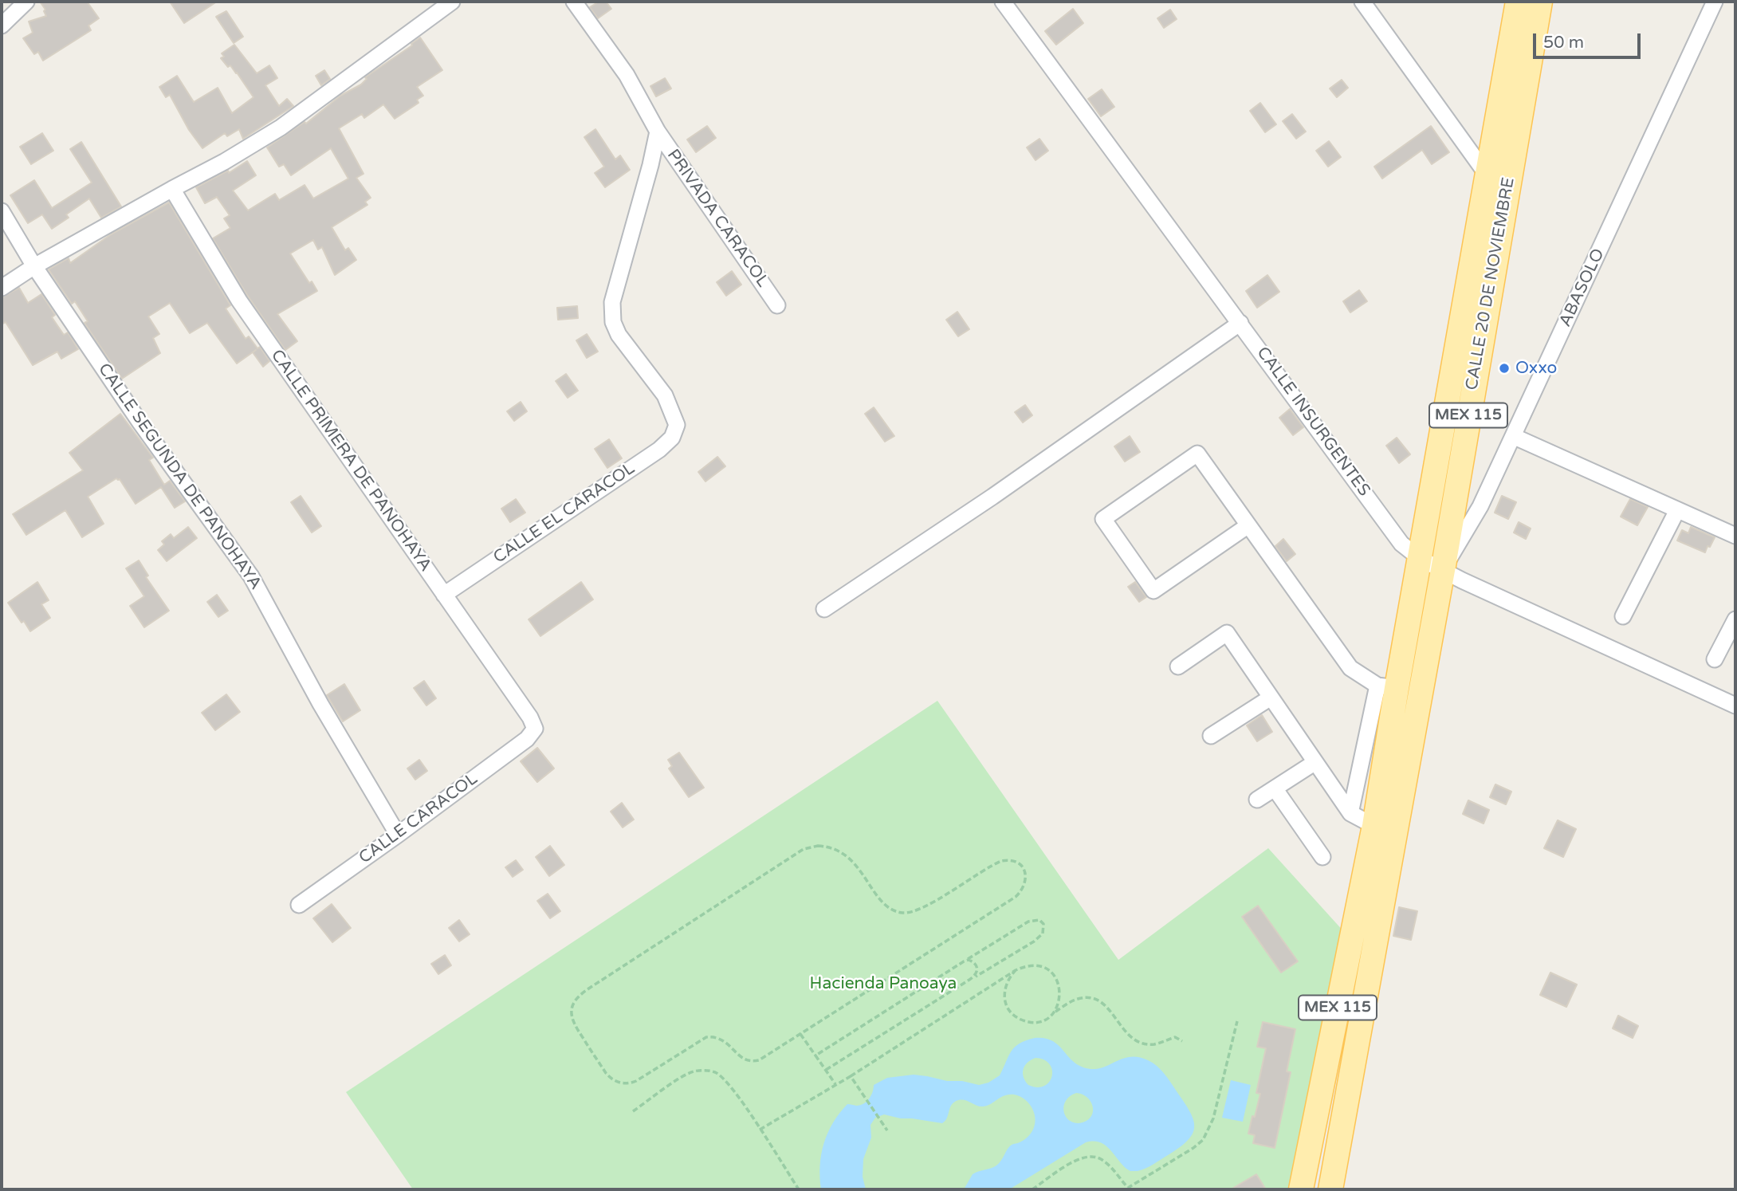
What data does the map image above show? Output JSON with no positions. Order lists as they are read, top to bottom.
{
  "streets": {
    "main road": ["CALLE 20 DE NOVIEMBRE", "MEX 115"],
    "street": [
      "PRIVADA CARACOL",
      "ABASOLO",
      "CALLE INSURGENTES",
      "CALLE PRIMERA DE PANOHAYA",
      "CALLE SEGUNDA DE PANOHAYA",
      "CALLE EL CARACOL",
      "CALLE CARACOL"
    ]
  },
  "crossings": [
    ["PRIVADA CARACOL", "CALLE EL CARACOL"],
    ["CALLE 20 DE NOVIEMBRE", "ABASOLO"],
    ["CALLE 20 DE NOVIEMBRE", "MEX 115"],
    ["CALLE 20 DE NOVIEMBRE", "CALLE INSURGENTES"],
    ["ABASOLO", "CALLE INSURGENTES"],
    ["CALLE PRIMERA DE PANOHAYA", "CALLE EL CARACOL"],
    ["CALLE PRIMERA DE PANOHAYA", "CALLE CARACOL"],
    ["CALLE SEGUNDA DE PANOHAYA", "CALLE CARACOL"]
  ],
  "parks": ["Hacienda Panoaya"],
  "places": ["Oxxo"],
  "scale_bar": "50 m"
}
